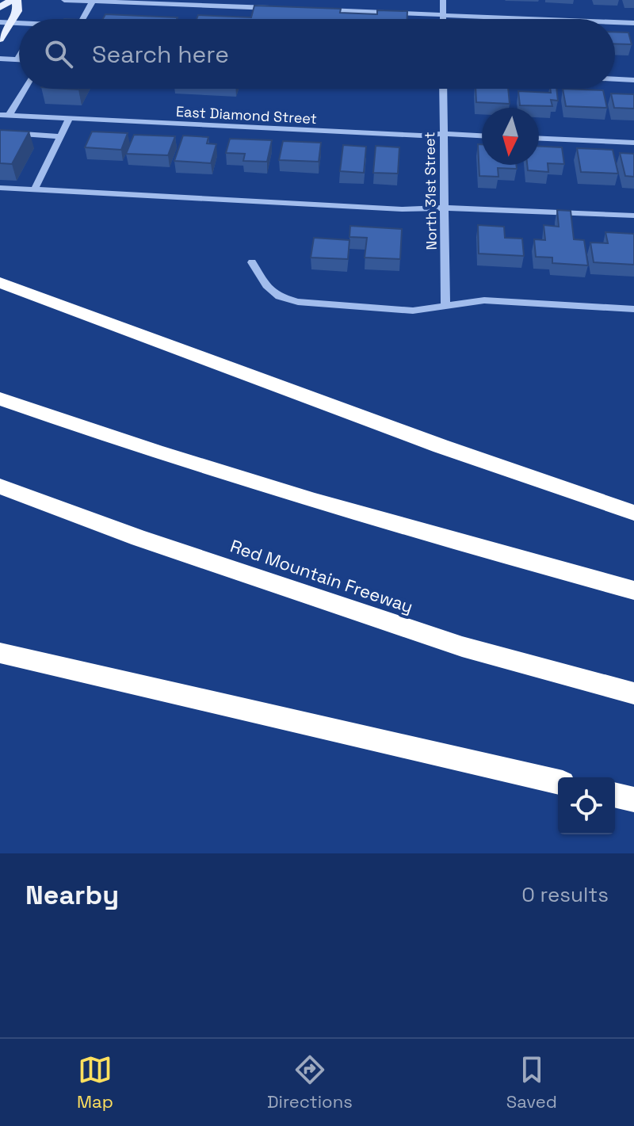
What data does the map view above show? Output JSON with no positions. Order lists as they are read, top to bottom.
{
  "streets": {
    "highway": ["Red Mountain Freeway"],
    "street": ["East Diamond Street", "North 31st Street"]
  },
  "crossings": [
    ["East Diamond Street", "North 31st Street"]
  ],
  "north": "bottom",
  "page": {
    "search": "Search here",
    "heading": ["Nearby", "0 results"],
    "nav": ["Map", "Directions", "Saved"]
  }
}
